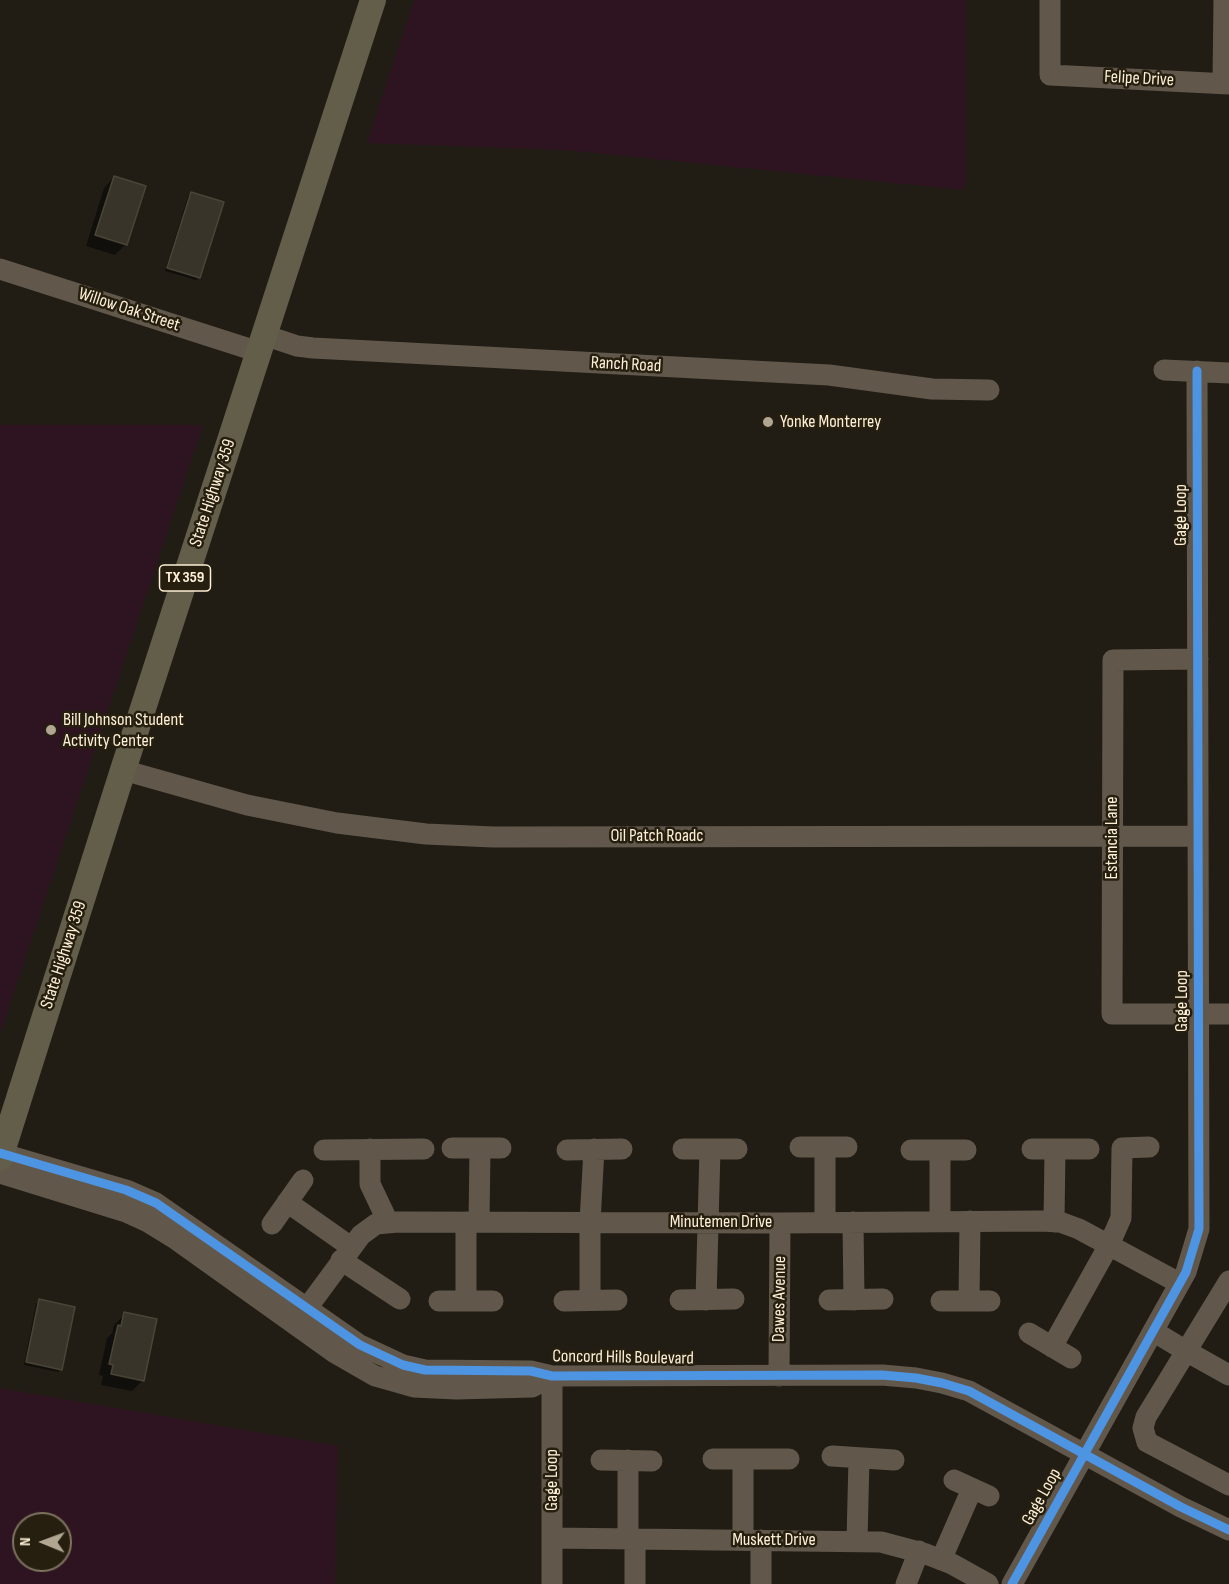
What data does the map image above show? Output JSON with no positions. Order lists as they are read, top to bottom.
{
  "streets": {
    "main road": ["State Highway 359", "TX 359"],
    "street": [
      "Felipe Drive",
      "Willow Oak Street",
      "Ranch Road",
      "Gage Loop",
      "Oil Patch Roadc",
      "Estancia Lane",
      "Minutemen Drive",
      "Dawes Avenue",
      "Concord Hills Boulevard",
      "Muskett Drive"
    ]
  },
  "crossings": [
    ["Willow Oak Street", "Ranch Road"],
    ["Willow Oak Street", "State Highway 359"],
    ["Ranch Road", "State Highway 359"],
    ["State Highway 359", "Oil Patch Roadc"],
    ["State Highway 359", "Concord Hills Boulevard"],
    ["Gage Loop", "Oil Patch Roadc"],
    ["Gage Loop", "Estancia Lane"],
    ["Gage Loop", "Minutemen Drive"],
    ["Gage Loop", "Concord Hills Boulevard"],
    ["Gage Loop", "Muskett Drive"],
    ["Oil Patch Roadc", "Estancia Lane"],
    ["Minutemen Drive", "Dawes Avenue"],
    ["Minutemen Drive", "Concord Hills Boulevard"],
    ["Dawes Avenue", "Concord Hills Boulevard"]
  ],
  "places": ["Yonke Monterrey", "Bill Johnson Student Activity Center"],
  "north": "left"
}
